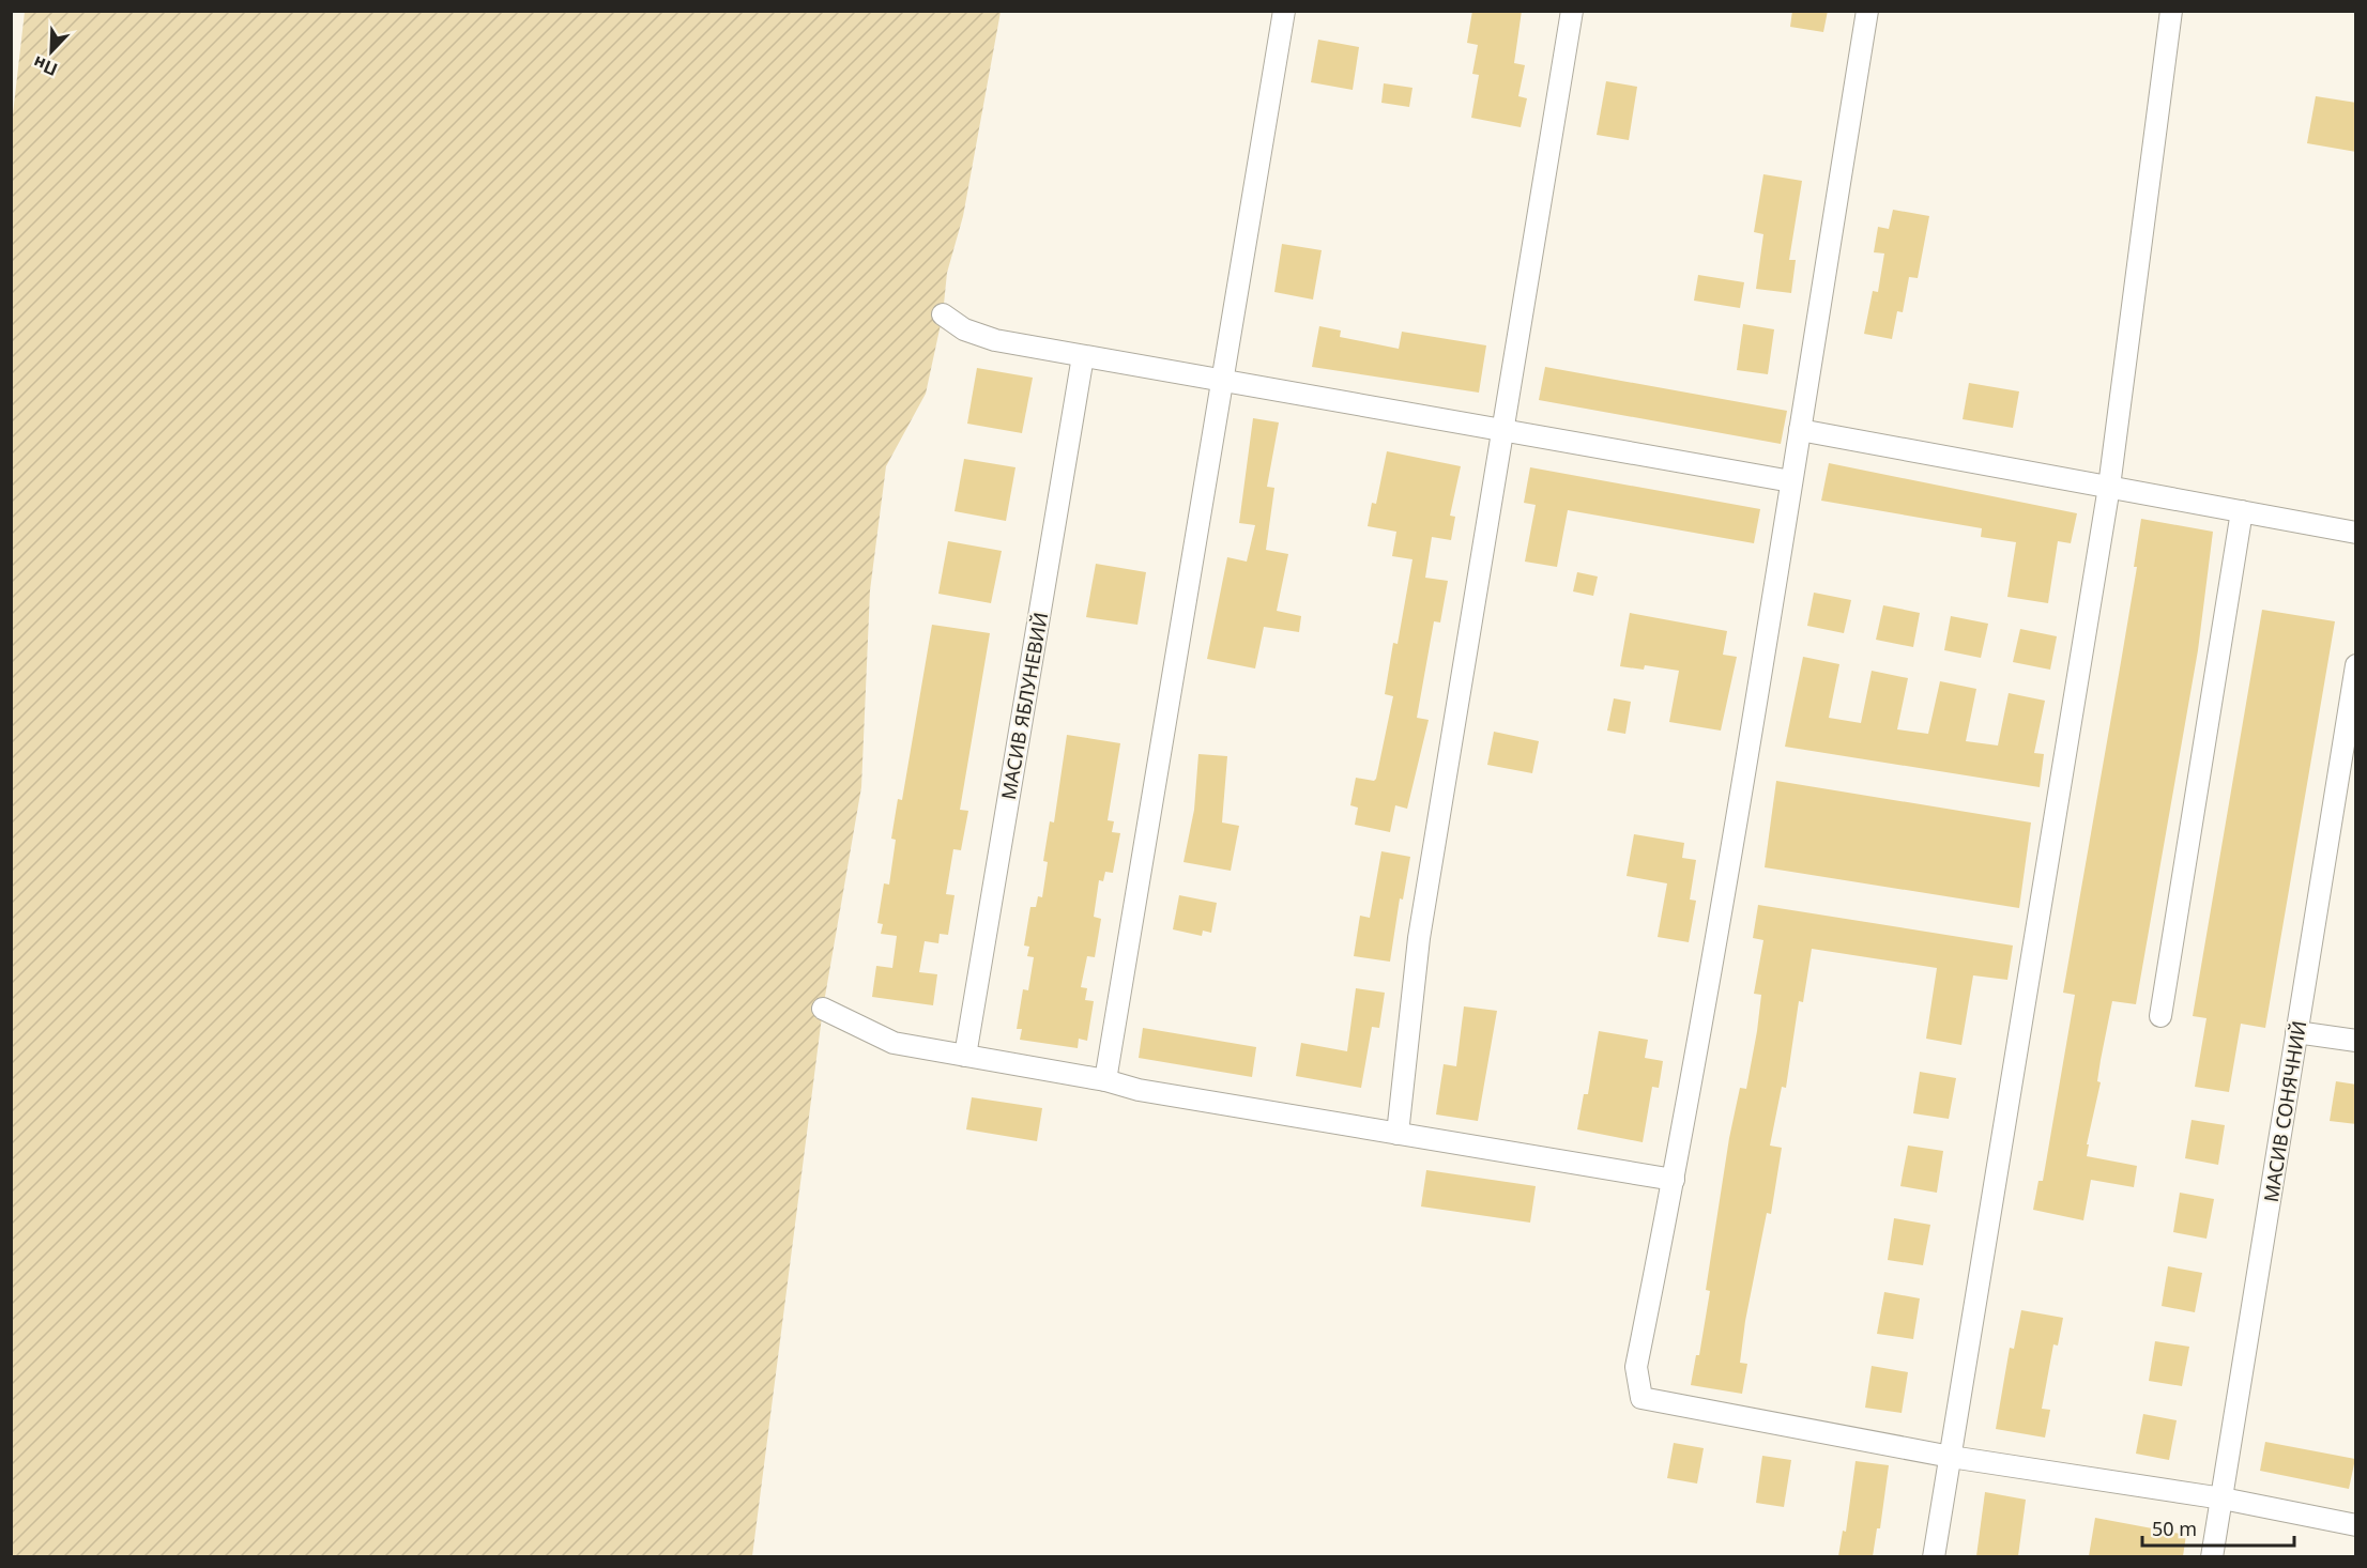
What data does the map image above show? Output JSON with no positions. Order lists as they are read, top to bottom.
{
  "streets": {
    "street": ["МАСИВ ЯБЛУНЕВИЙ", "МАСИВ СОНЯЧНИЙ"]
  },
  "scale_bar": "50 m",
  "north": "bottom left"
}
